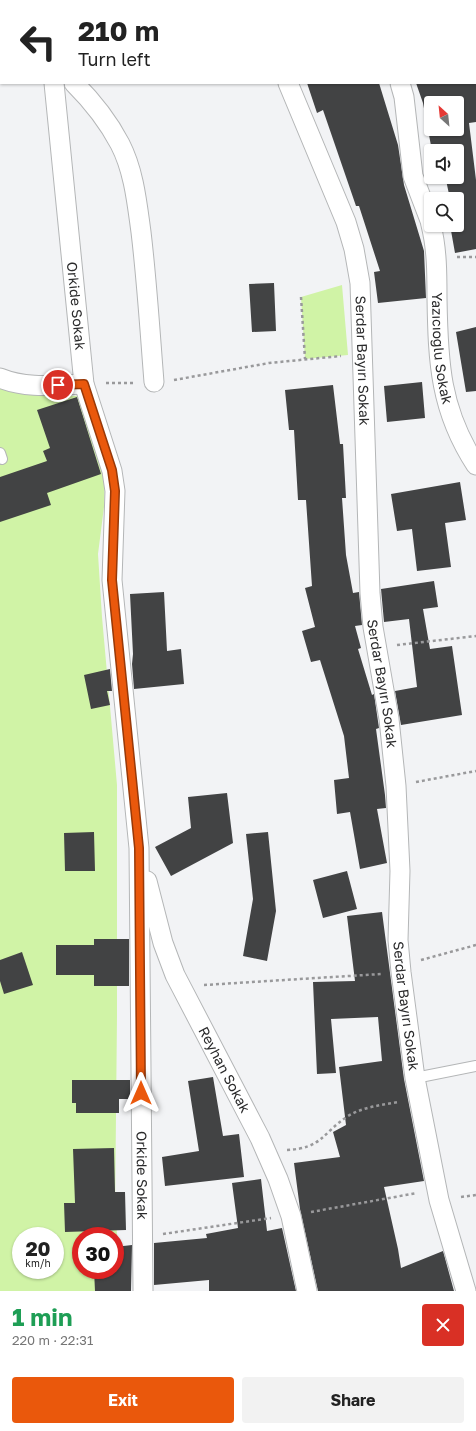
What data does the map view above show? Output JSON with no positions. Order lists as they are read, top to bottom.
{
  "streets": {
    "street": [
      "Orkide Sokak",
      "Yazıcıoğlu Sokak",
      "Serdar Bayırı Sokak",
      "Reyhan Sokak"
    ]
  },
  "crossings": [
    ["Orkide Sokak", "Reyhan Sokak"]
  ],
  "north": "top left",
  "page": {
    "turn": ["210 m", "Turn left"],
    "speed": "20 km/h",
    "limit": "30",
    "heading": ["1 min", "220 m · 22:31"],
    "buttons": ["Exit", "Share"]
  }
}
